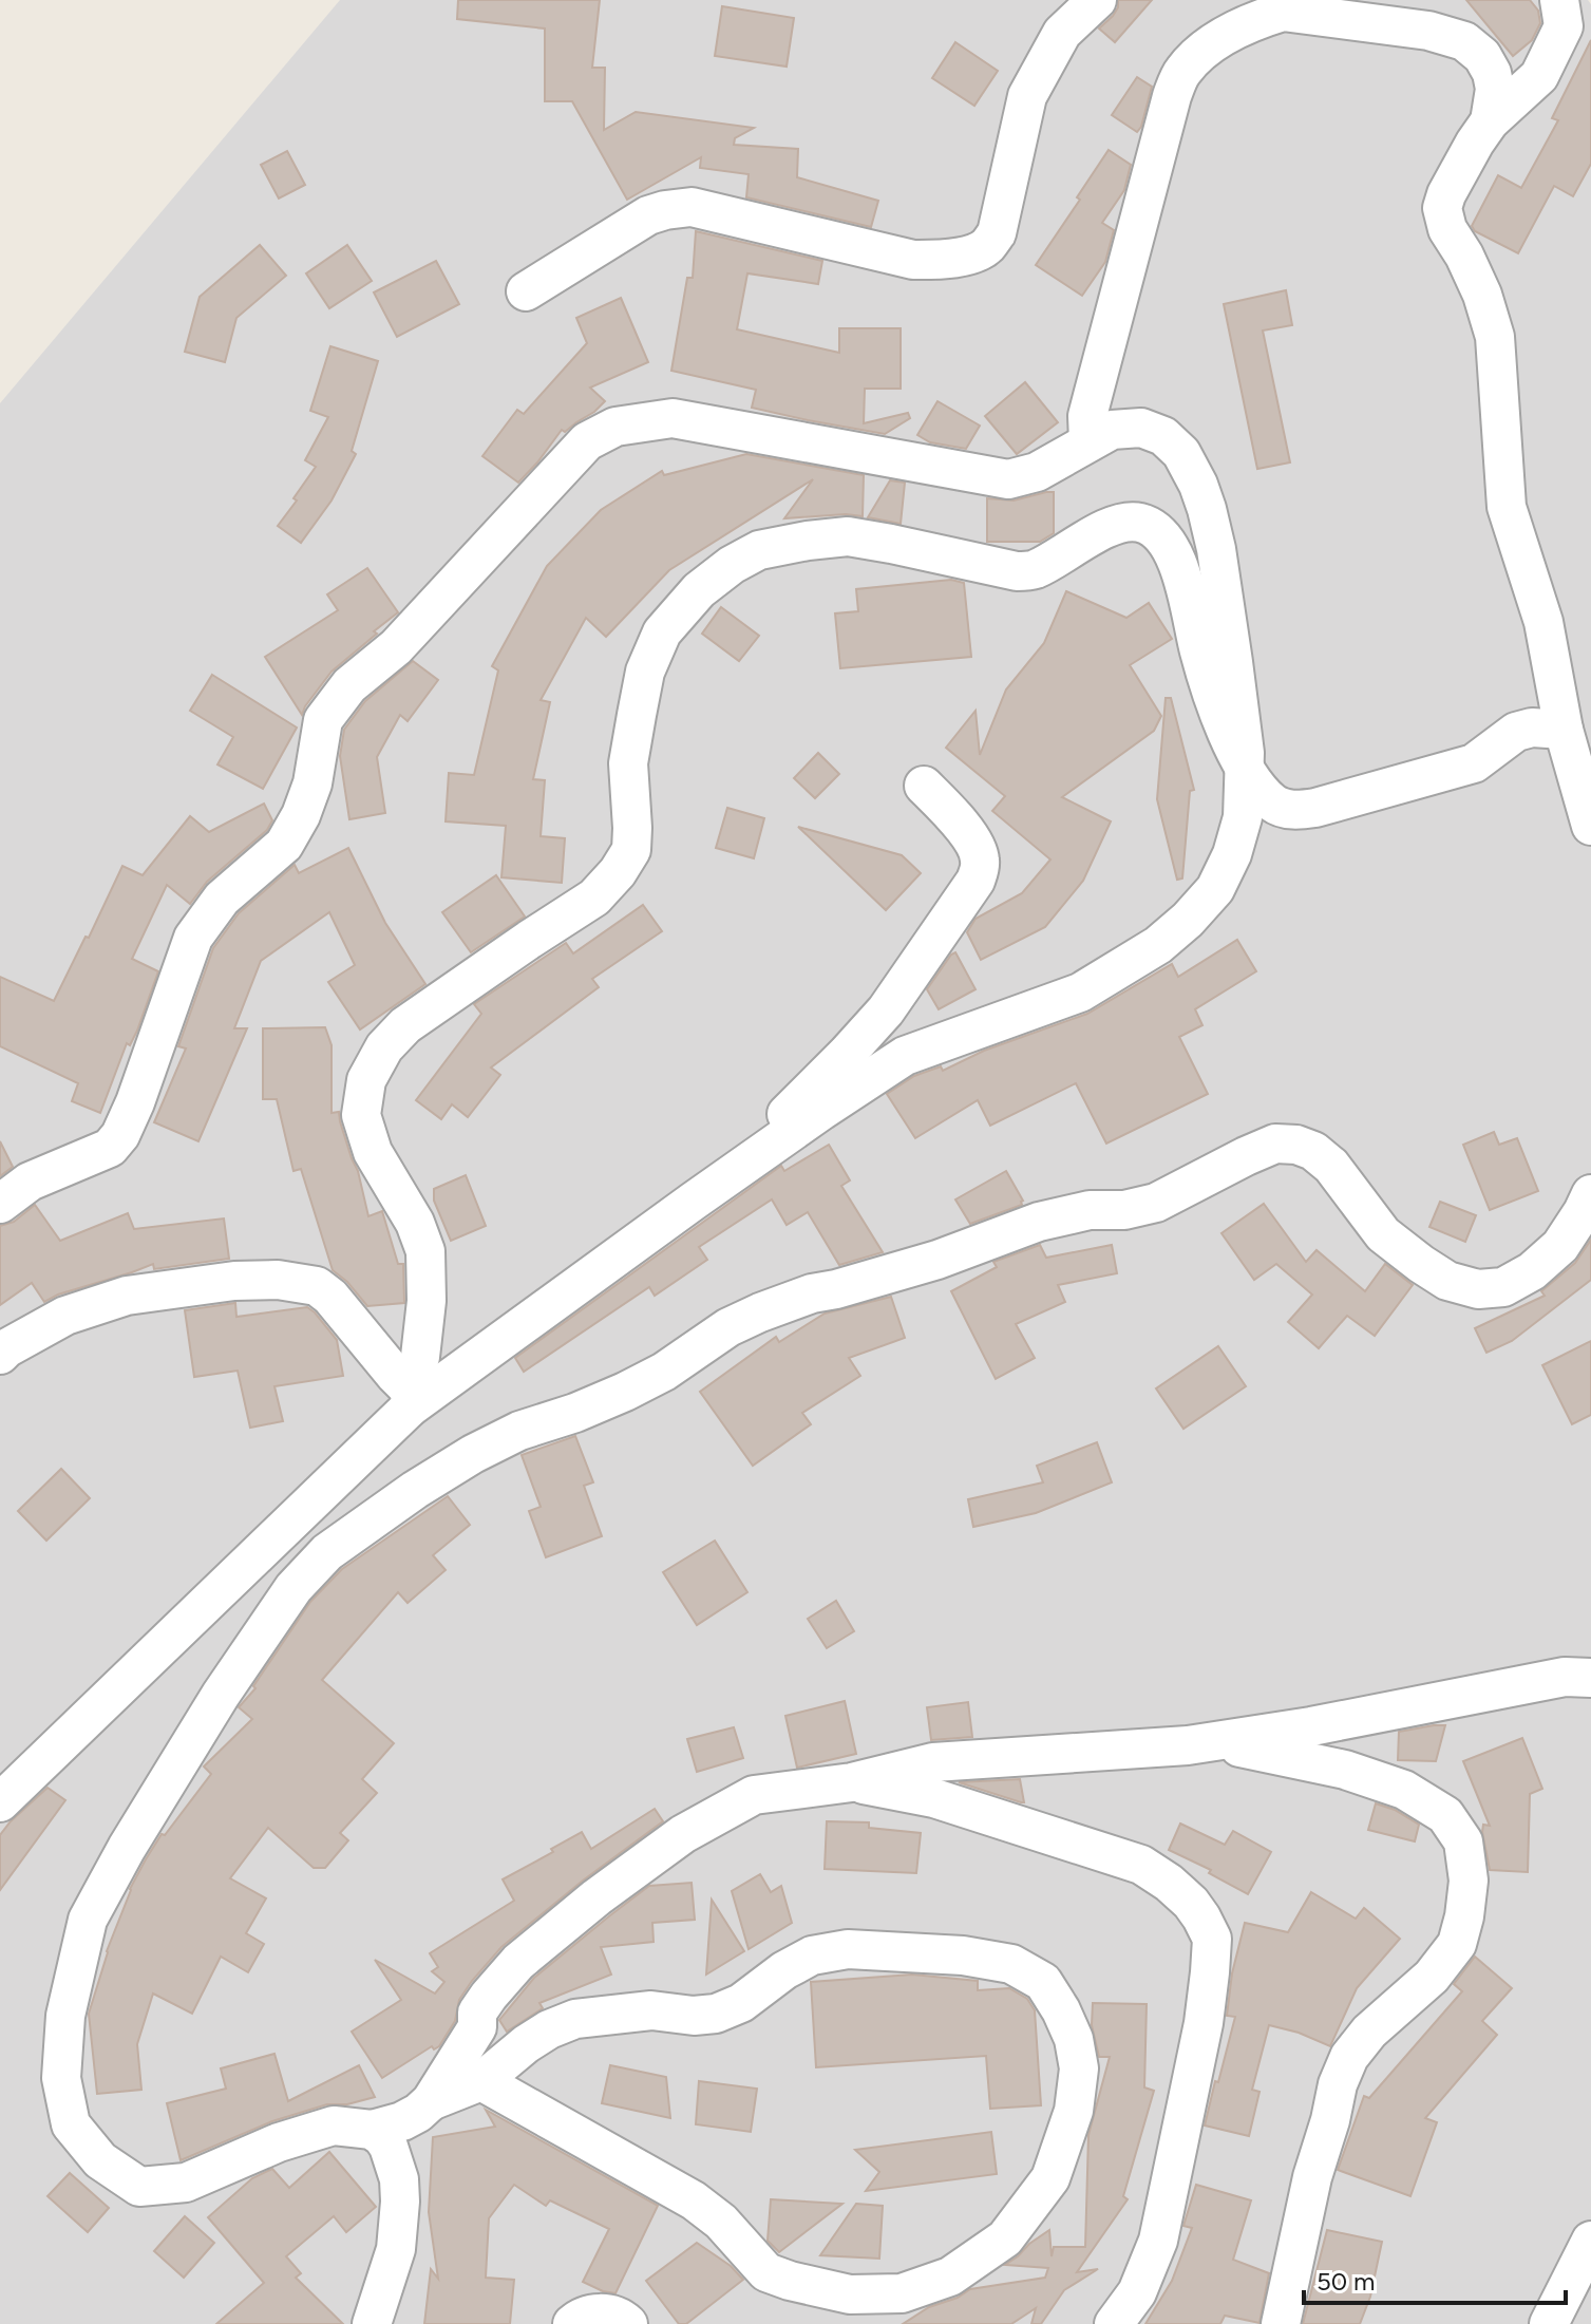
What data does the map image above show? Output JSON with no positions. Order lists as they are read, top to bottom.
{
  "scale_bar": "50 m"
}
